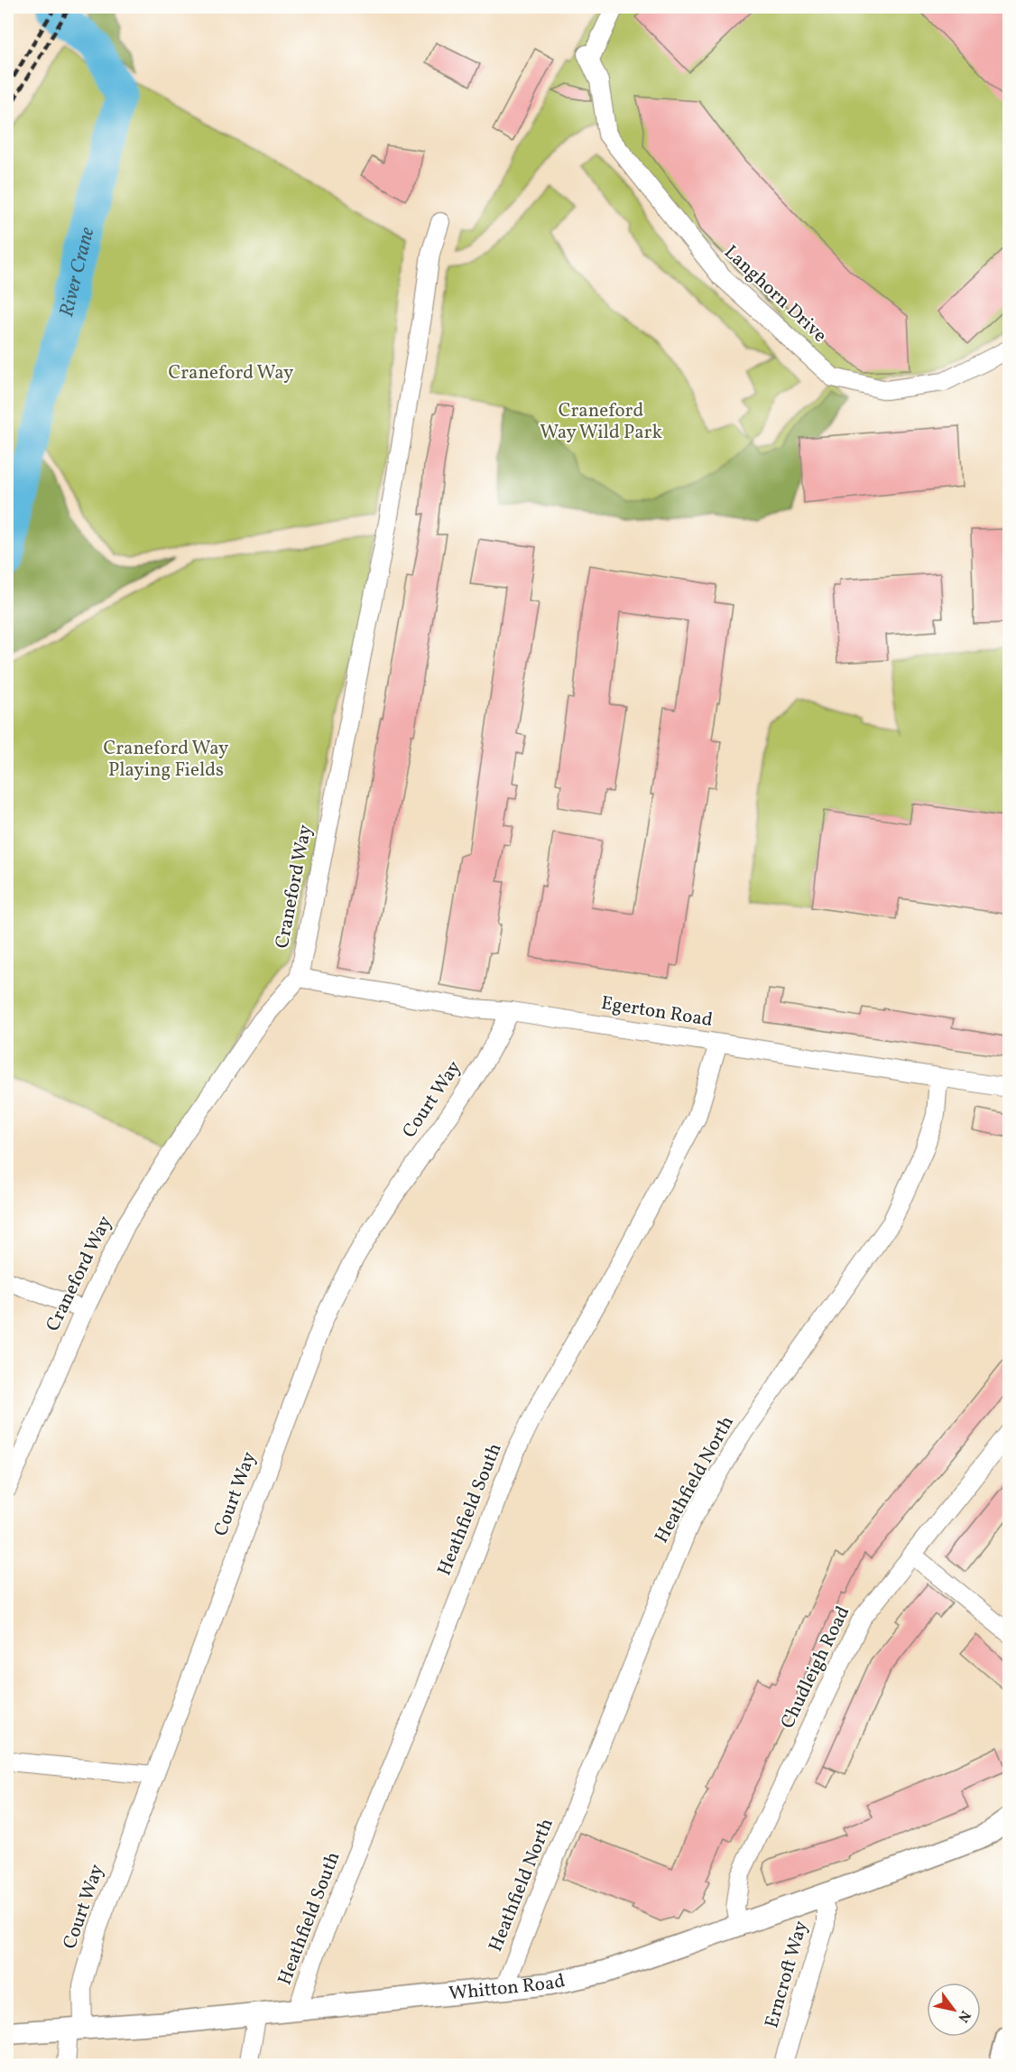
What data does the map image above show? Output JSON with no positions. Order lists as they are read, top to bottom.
{
  "streets": {
    "main road": ["Whitton Road"],
    "street": [
      "Langhorn Drive",
      "Craneford Way",
      "Egerton Road",
      "Court Way",
      "Heathfield North",
      "Heathfield South",
      "Chudleigh Road",
      "Erncroft Way"
    ]
  },
  "crossings": [
    ["Craneford Way", "Egerton Road"],
    ["Egerton Road", "Court Way"],
    ["Egerton Road", "Heathfield North"],
    ["Egerton Road", "Heathfield South"],
    ["Court Way", "Whitton Road"],
    ["Heathfield North", "Whitton Road"],
    ["Heathfield South", "Whitton Road"],
    ["Chudleigh Road", "Whitton Road"],
    ["Erncroft Way", "Whitton Road"]
  ],
  "water": ["River Crane"],
  "parks": ["Craneford Way", "Craneford Way Wild Park", "Craneford Way Playing Fields"],
  "north": "bottom right"
}
